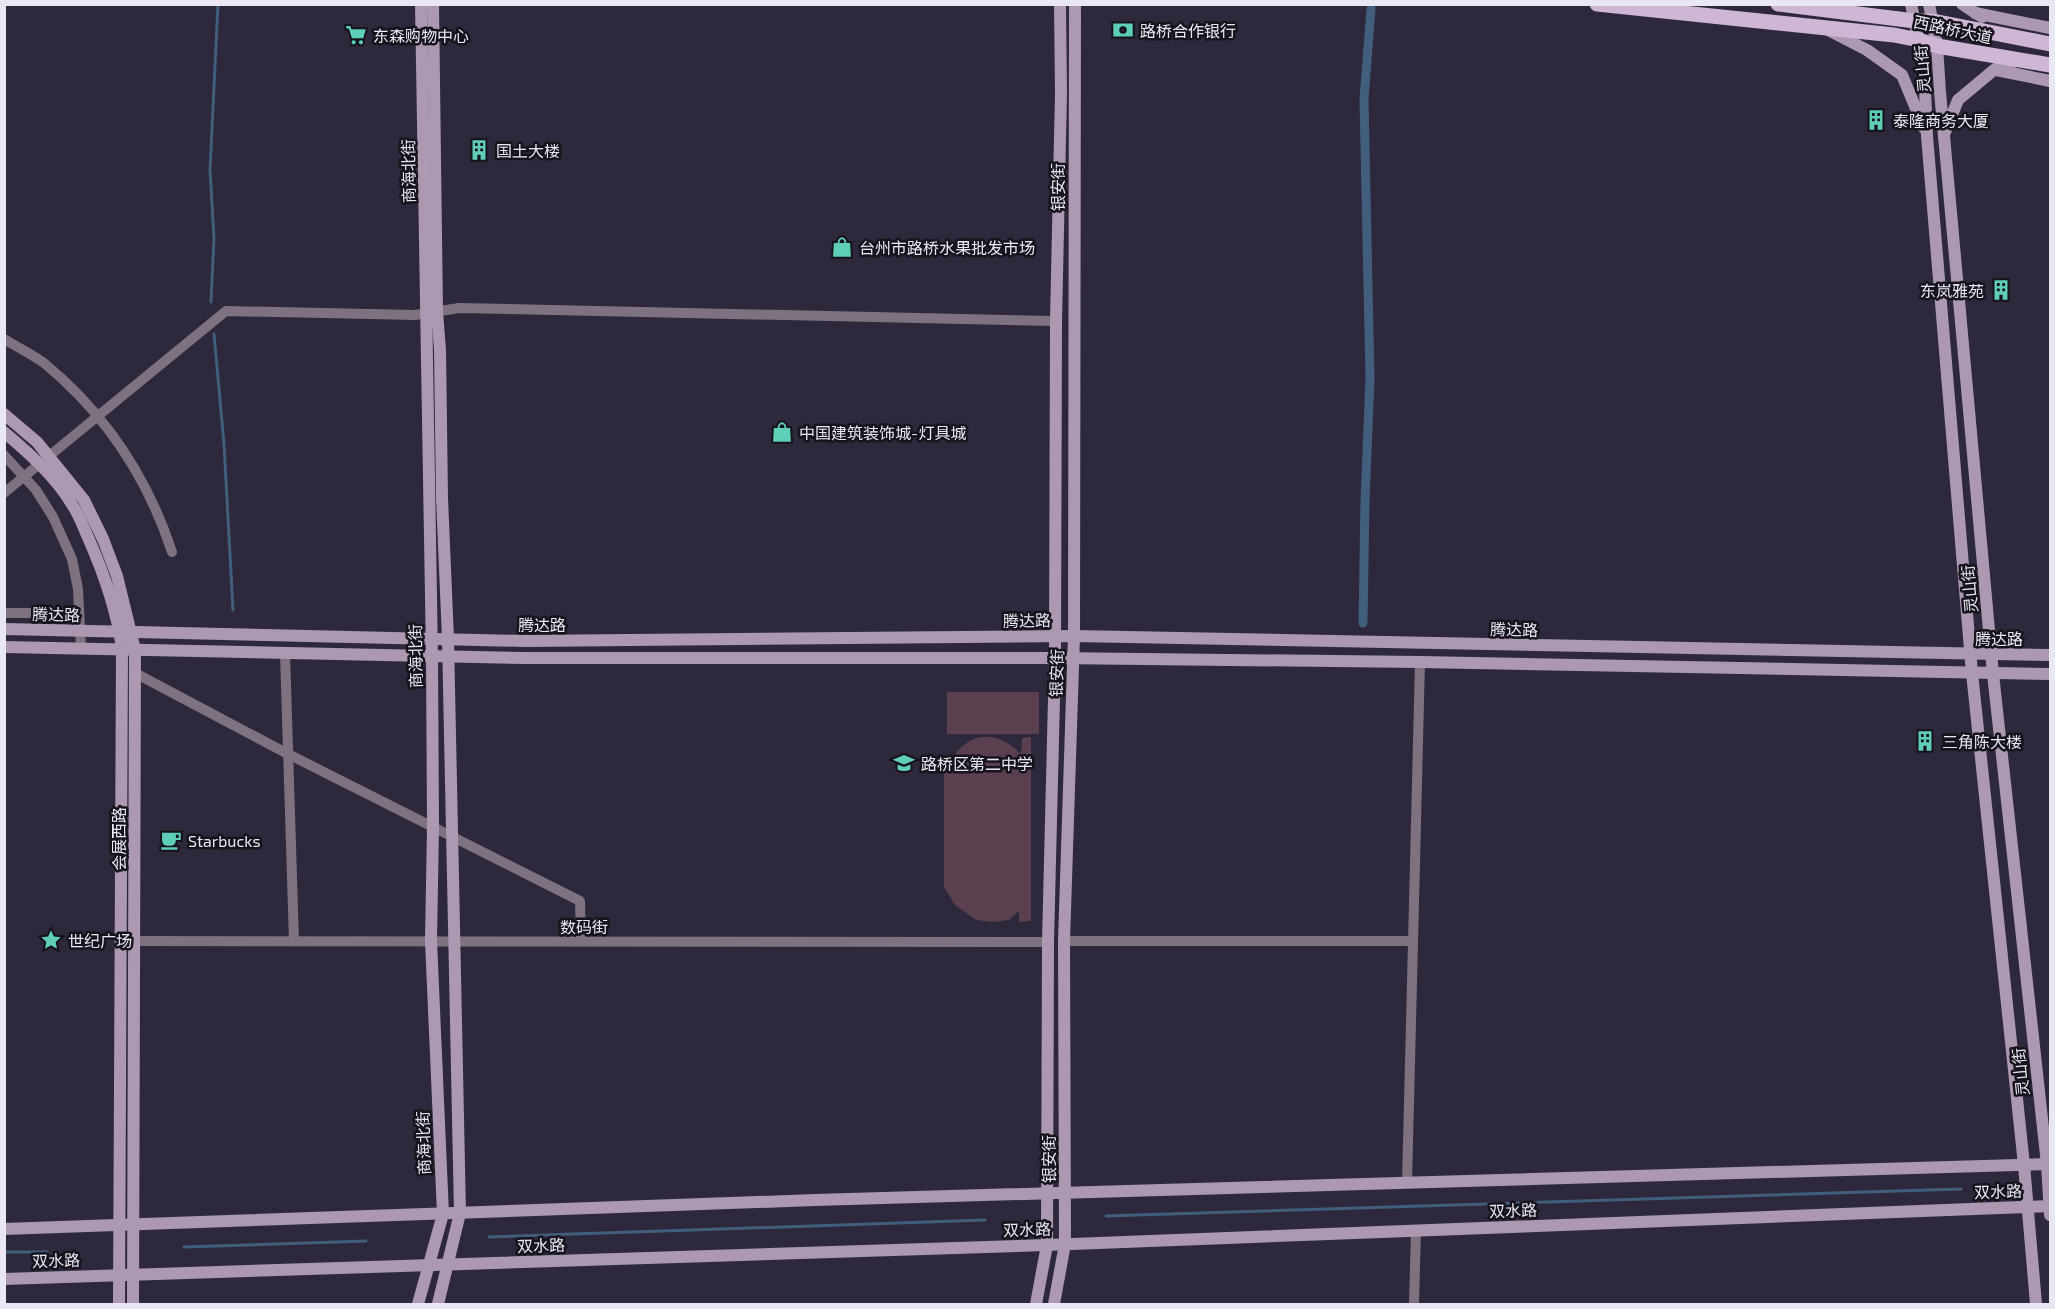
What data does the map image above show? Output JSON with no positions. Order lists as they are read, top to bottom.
{
  "streets": {
    "main road": [
      "西路桥大道",
      "灵山街",
      "商海北街",
      "银安街",
      "腾达路",
      "会展西路",
      "双水路"
    ],
    "street": ["数码街"]
  },
  "crossings": [
    ["西路桥大道", "灵山街"],
    ["灵山街", "腾达路"],
    ["灵山街", "双水路"],
    ["商海北街", "腾达路"],
    ["商海北街", "数码街"],
    ["商海北街", "双水路"],
    ["银安街", "腾达路"],
    ["银安街", "数码街"],
    ["银安街", "双水路"],
    ["腾达路", "会展西路"],
    ["会展西路", "数码街"],
    ["会展西路", "双水路"]
  ],
  "places": {
    "bank": ["路桥合作银行"],
    "supermarket": ["东森购物中心"],
    "building": [
      "泰隆商务大厦",
      "国土大楼",
      "东岚雅苑",
      "三角陈大楼"
    ],
    "shop": ["台州市路桥水果批发市场", "中国建筑装饰城-灯具城"],
    "school or university": ["路桥区第二中学"],
    "cafe": ["Starbucks"],
    "place": ["世纪广场"]
  }
}
